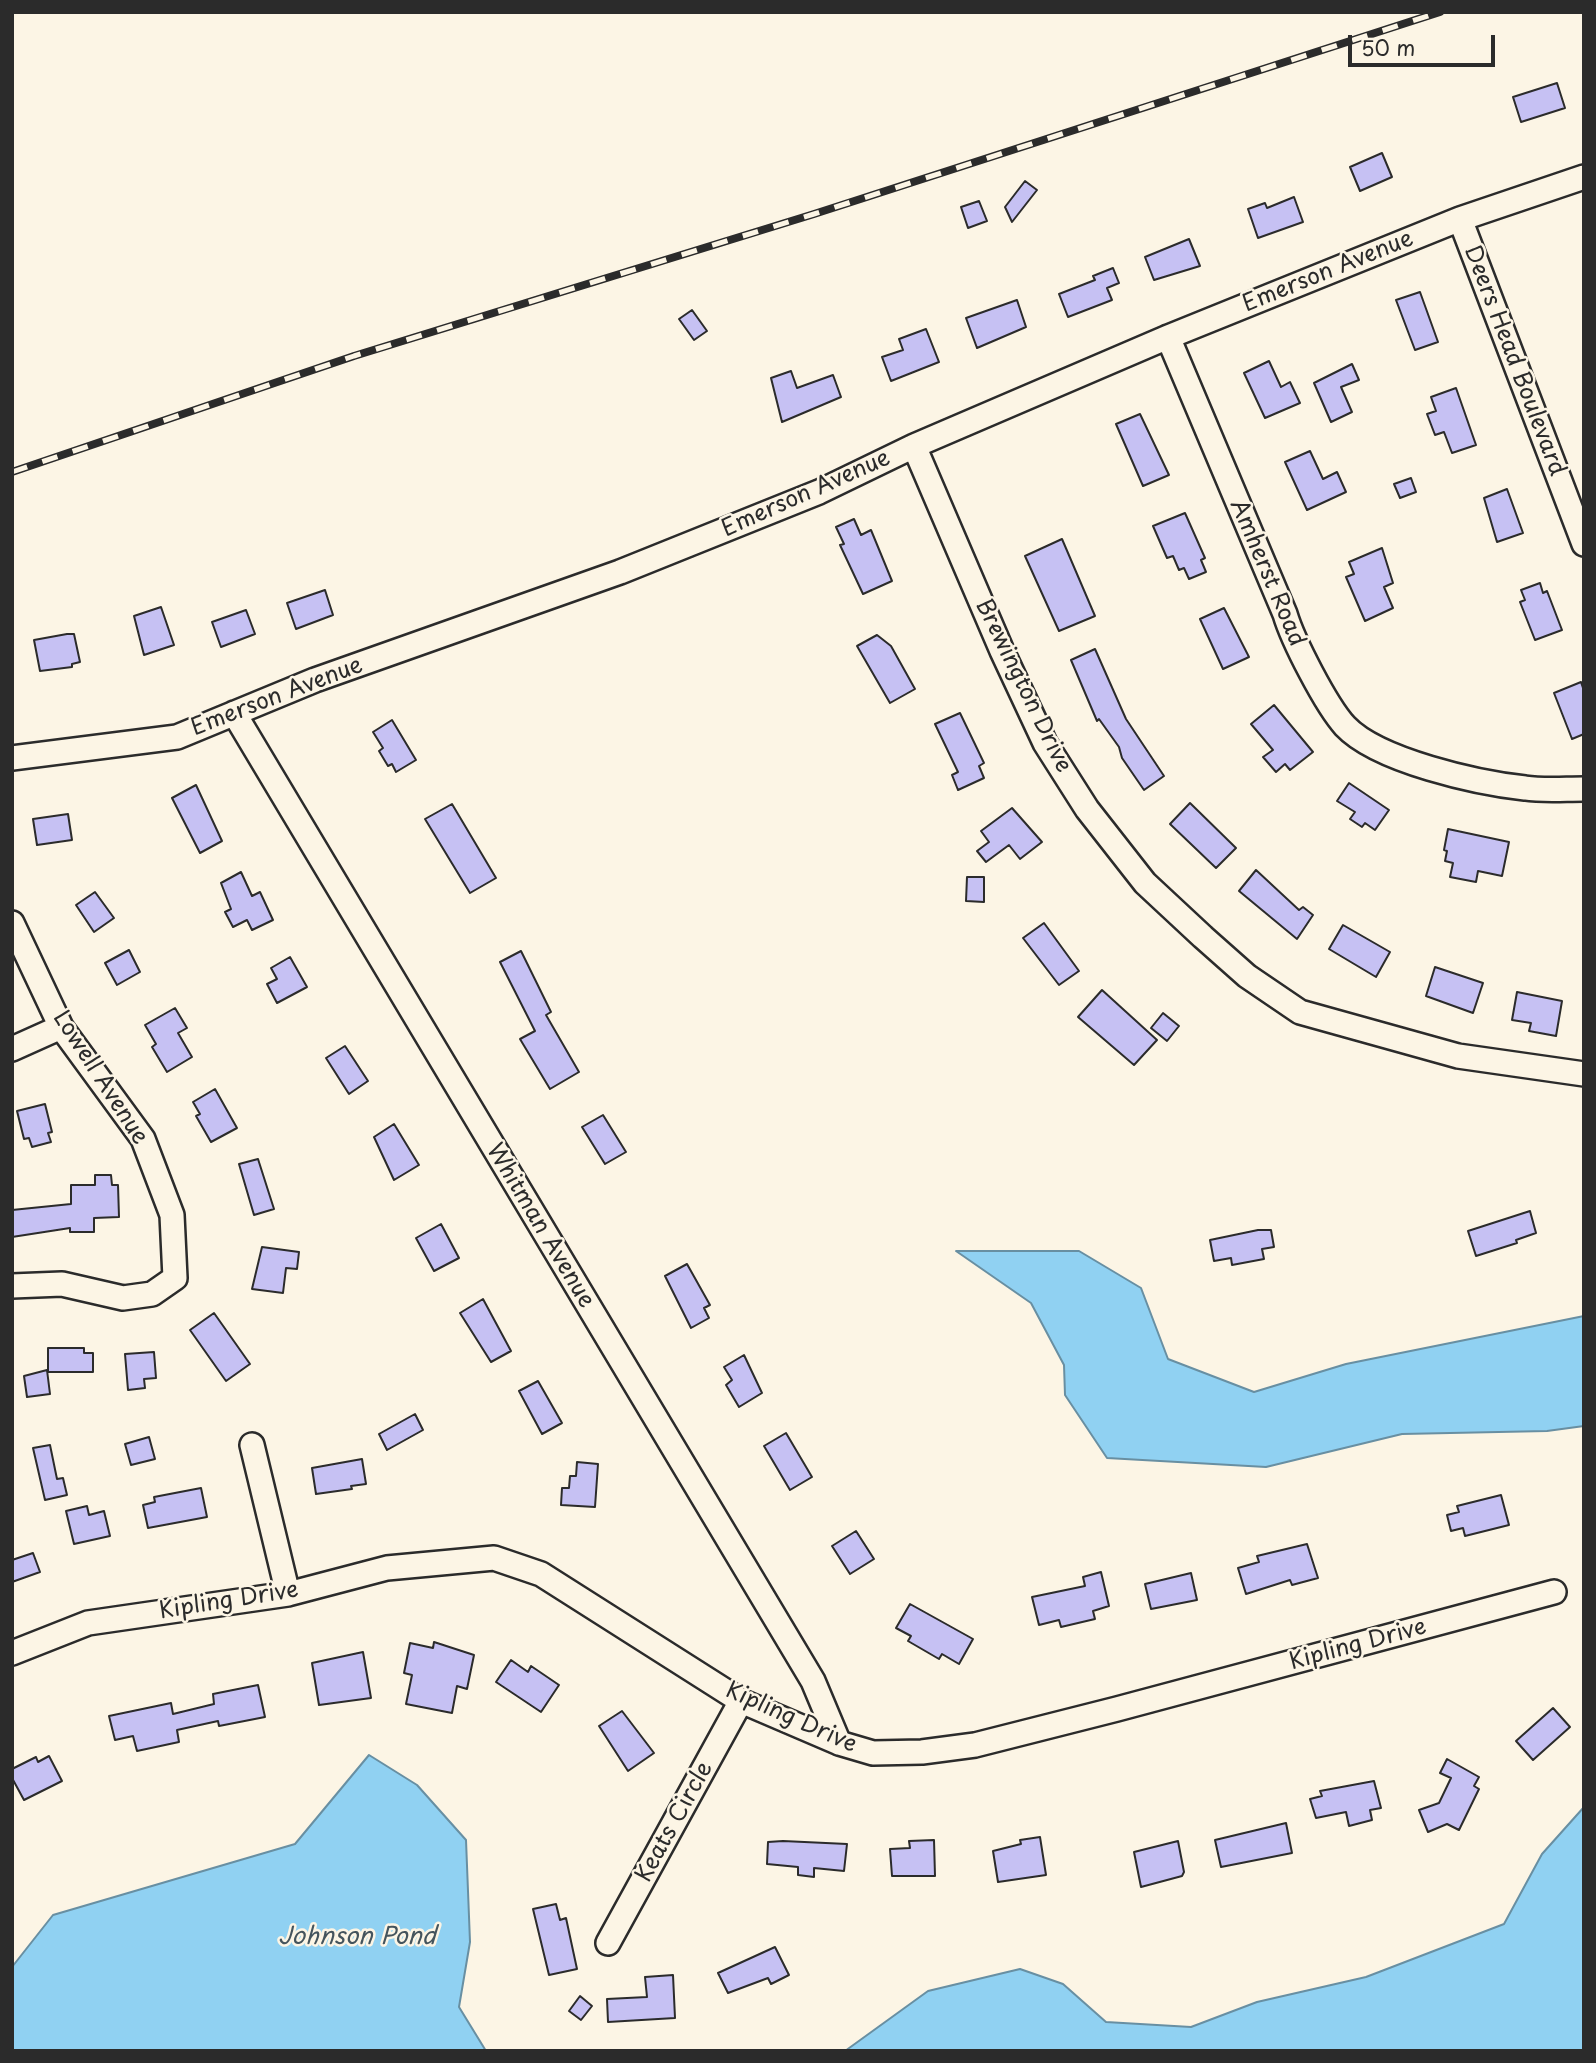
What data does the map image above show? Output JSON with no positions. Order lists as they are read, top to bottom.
{
  "streets": {
    "street": [
      "Emerson Avenue",
      "Deers Head Boulevard",
      "Amherst Road",
      "Brewington Drive",
      "Lowell Avenue",
      "Whitman Avenue",
      "Kipling Drive",
      "Keats Circle"
    ]
  },
  "crossings": [
    ["Emerson Avenue", "Deers Head Boulevard"],
    ["Emerson Avenue", "Amherst Road"],
    ["Emerson Avenue", "Brewington Drive"],
    ["Emerson Avenue", "Whitman Avenue"],
    ["Whitman Avenue", "Kipling Drive"],
    ["Kipling Drive", "Keats Circle"]
  ],
  "water": ["Johnson Pond"],
  "scale_bar": "50 m"
}
